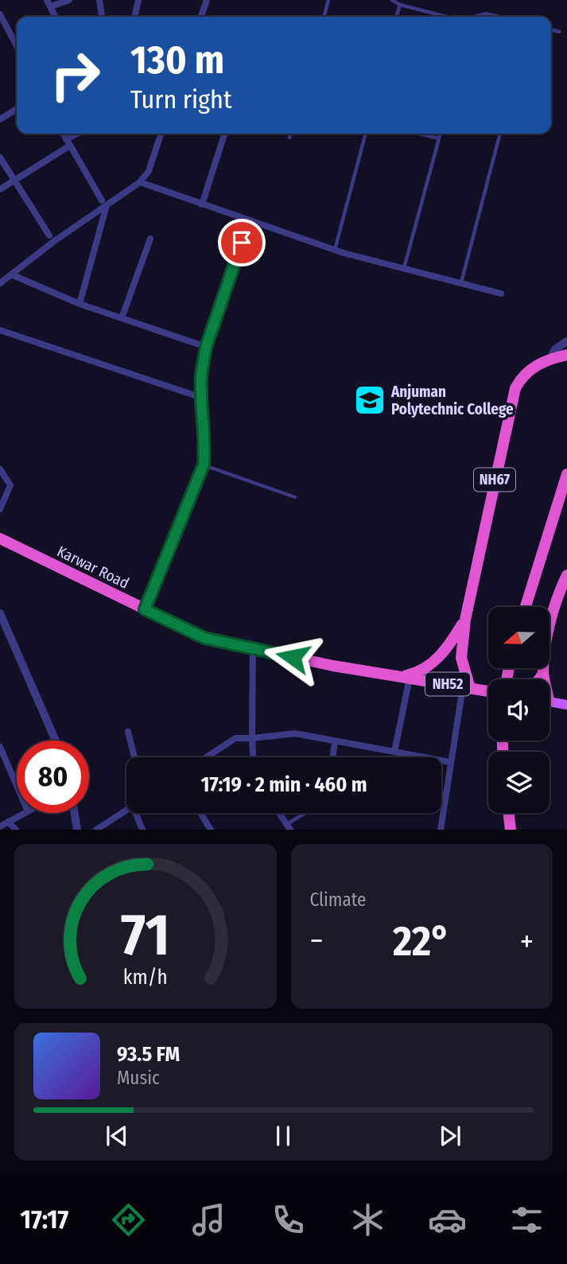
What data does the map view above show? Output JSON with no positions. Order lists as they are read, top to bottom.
{
  "streets": {
    "highway": ["NH67", "Karwar Road", "NH52"]
  },
  "crossings": [
    ["NH67", "Karwar Road"]
  ],
  "places": {
    "school or university": ["Anjuman Polytechnic College"]
  },
  "north": "left",
  "page": {
    "turn": ["130 m", "Turn right"],
    "limit": "80",
    "trip": "17:19 · 2 min · 460 m",
    "tile": "Climate",
    "heat": ["−", "22°", "+"],
    "song": ["93.5 FM", "Music"],
    "tabs": "17:17",
    "gauge": ["71", "km/h"]
  }
}
